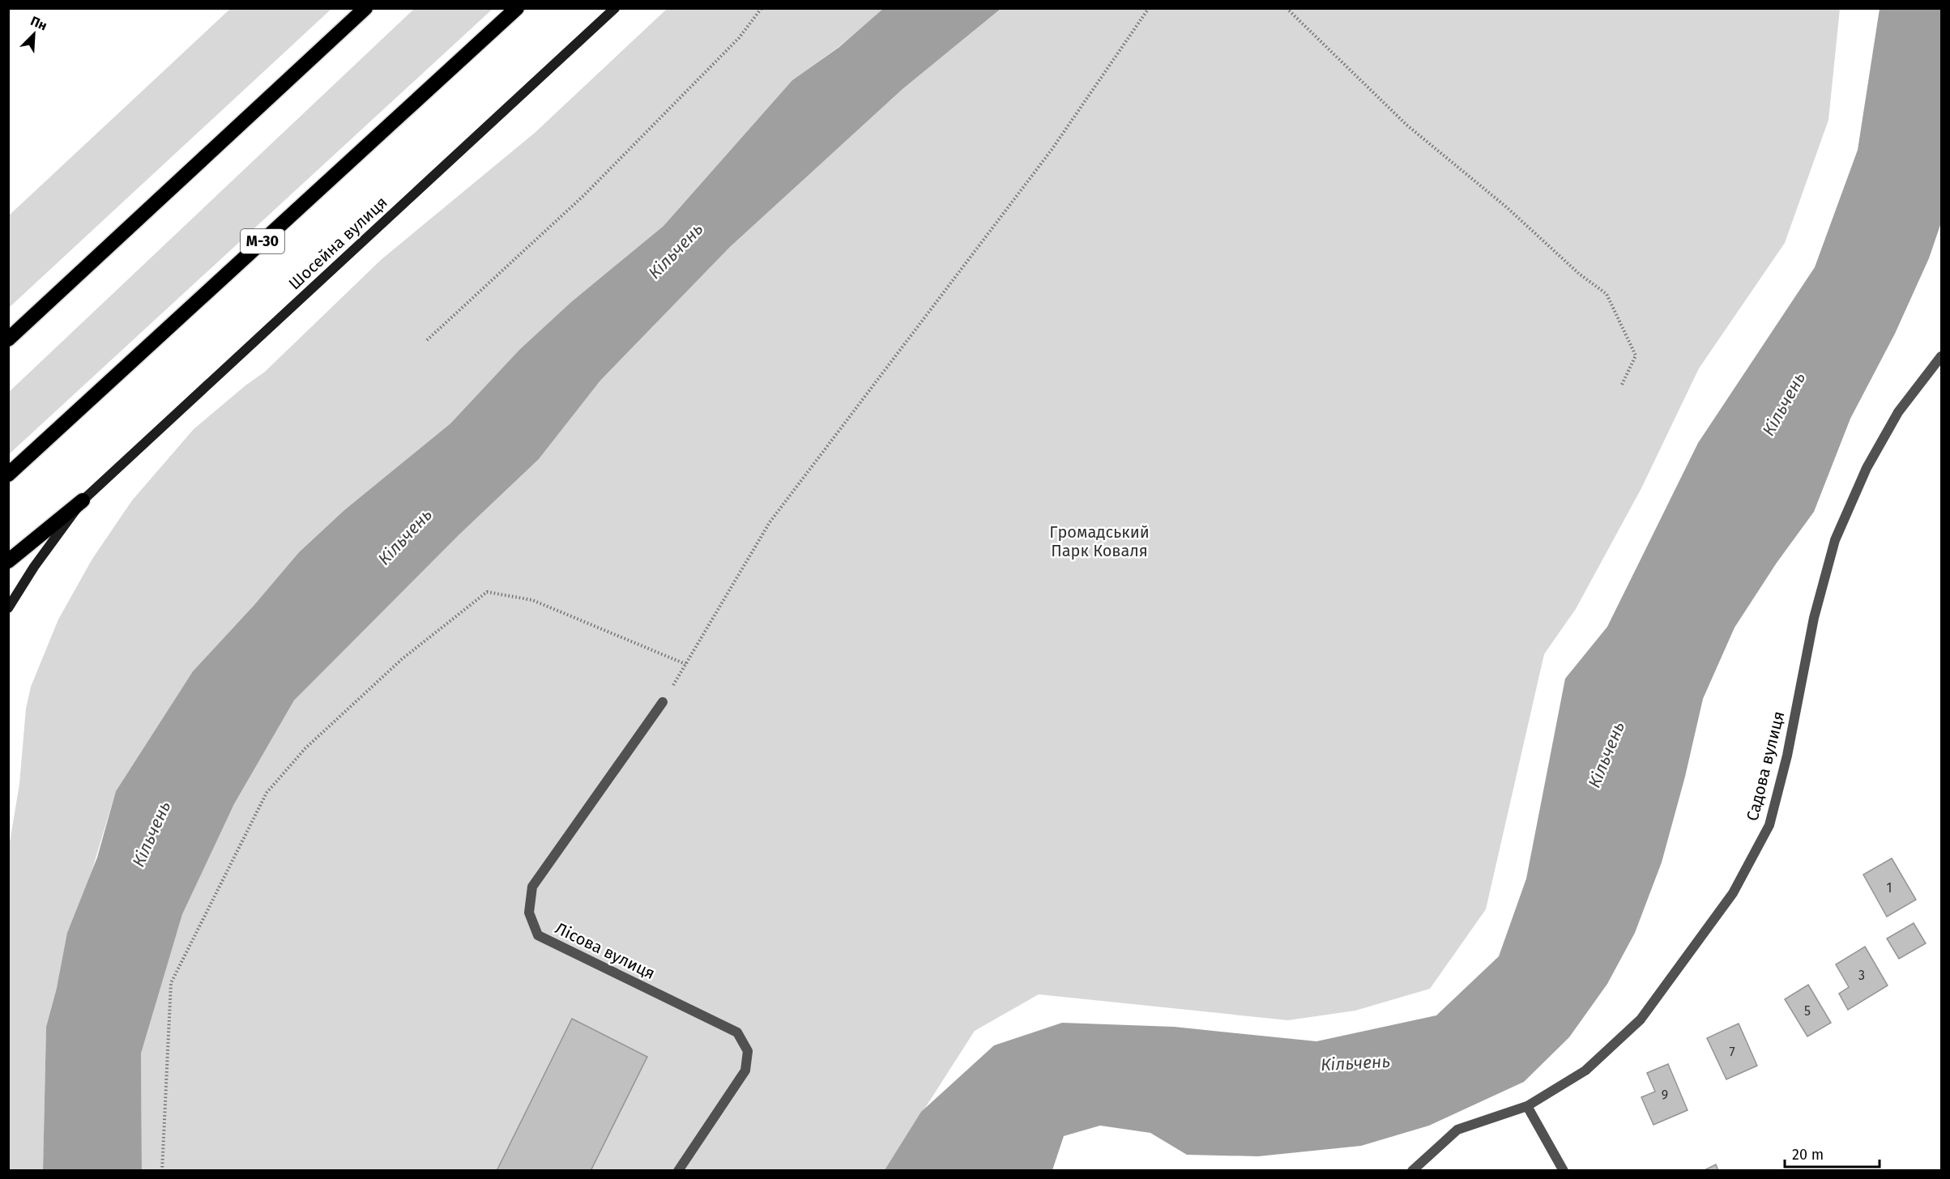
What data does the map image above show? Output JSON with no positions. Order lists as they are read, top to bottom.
{
  "streets": {
    "highway": ["М-30"],
    "street": ["Шосейна вулиця", "Садова вулиця", "Лісова вулиця"]
  },
  "water": ["Кільчень"],
  "parks": ["Громадський Парк Коваля"],
  "house_numbers": [
    "1",
    "3",
    "5",
    "7",
    "9"
  ],
  "scale_bar": "20 m",
  "north": "top right"
}
